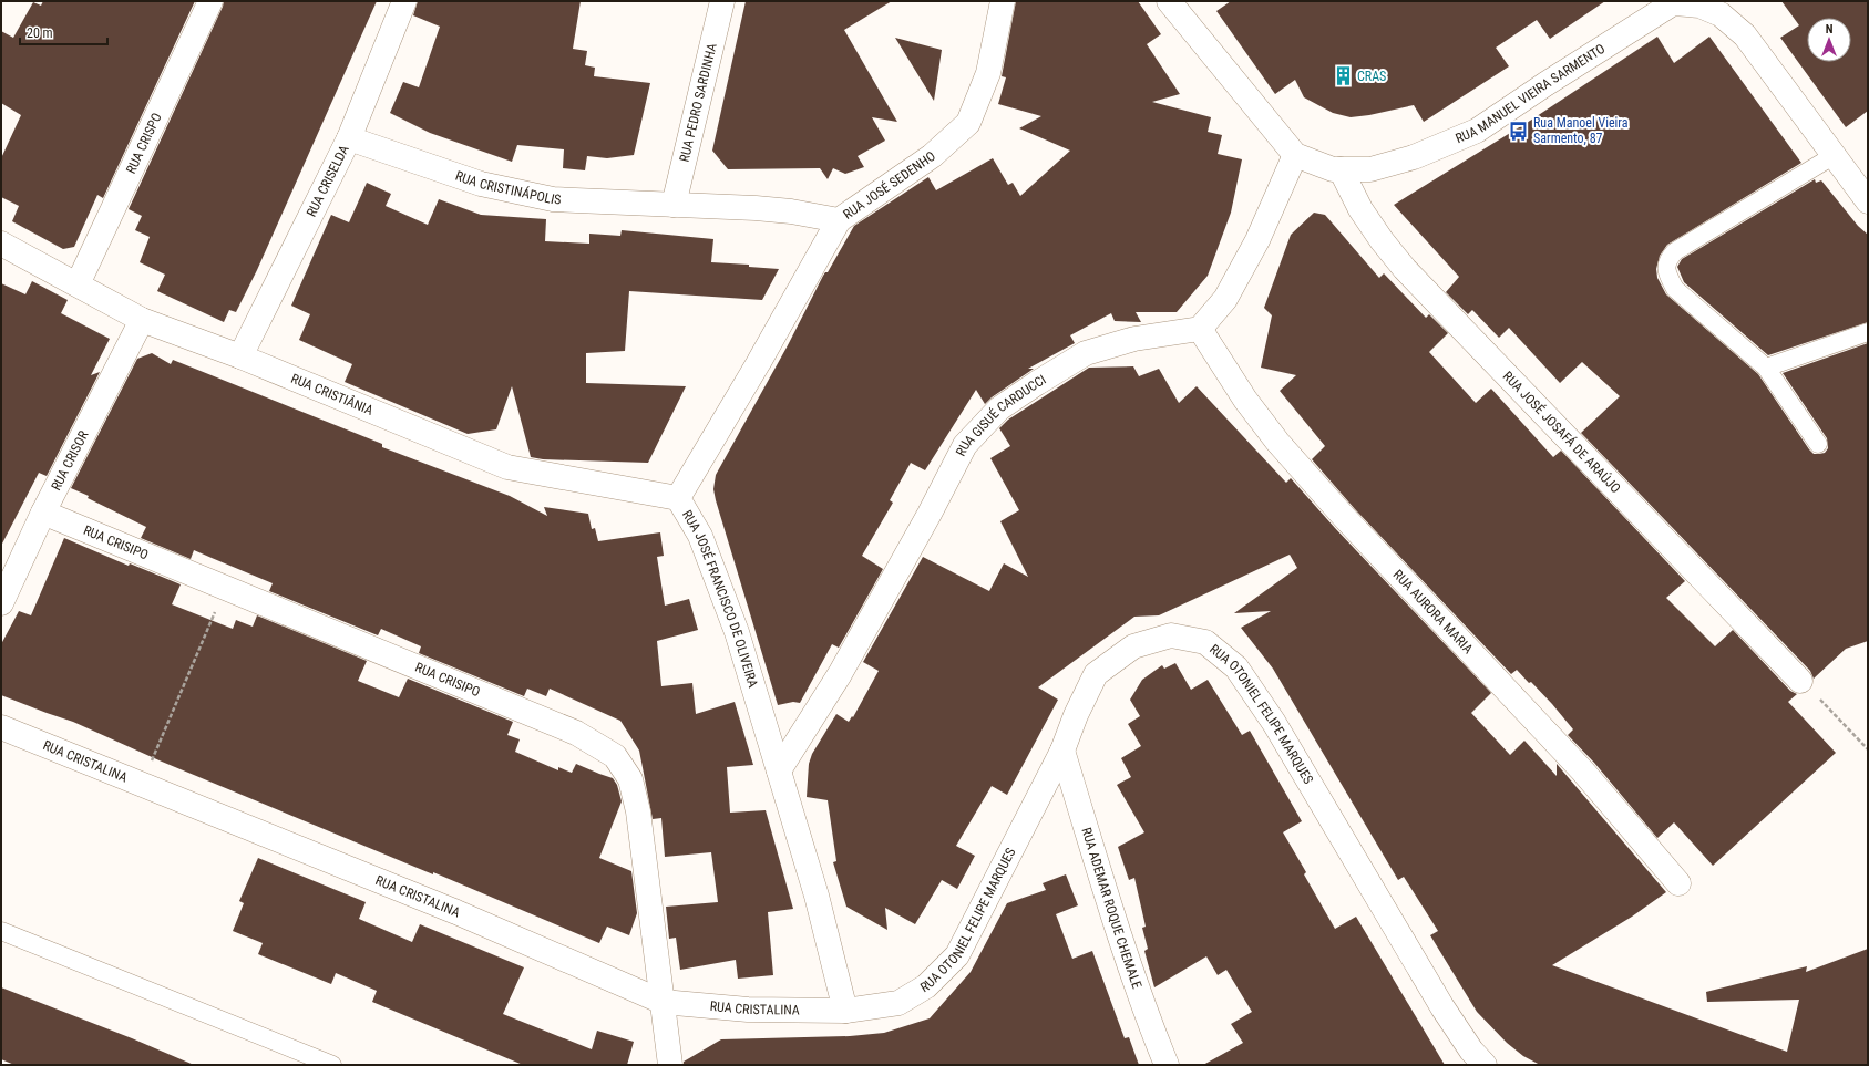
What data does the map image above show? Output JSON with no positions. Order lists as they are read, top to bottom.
{
  "streets": {
    "street": [
      "RUA MANUEL VIEIRA SARMENTO",
      "RUA PEDRO SARDINHA",
      "RUA CRISPO",
      "RUA CRISELDA",
      "RUA JOSÉ SEDENHO",
      "RUA CRISTINÁPOLIS",
      "RUA CRISTIÂNIA",
      "RUA GISUÉ CARDUCCI",
      "RUA JOSÉ JOSAFÁ DE ARAÚJO",
      "RUA CRISOR",
      "RUA CRISIPO",
      "RUA JOSÉ FRANCISCO DE OLIVEIRA",
      "RUA AURORA MARIA",
      "RUA OTONIEL FELIPE MARQUES",
      "RUA CRISTALINA",
      "RUA ADEMAR ROQUE CHEMALE"
    ]
  },
  "crossings": [
    ["RUA MANUEL VIEIRA SARMENTO", "RUA JOSÉ JOSAFÁ DE ARAÚJO"],
    ["RUA PEDRO SARDINHA", "RUA JOSÉ SEDENHO"],
    ["RUA PEDRO SARDINHA", "RUA CRISTINÁPOLIS"],
    ["RUA CRISPO", "RUA CRISTIÂNIA"],
    ["RUA CRISELDA", "RUA CRISTINÁPOLIS"],
    ["RUA CRISELDA", "RUA CRISTIÂNIA"],
    ["RUA JOSÉ SEDENHO", "RUA CRISTINÁPOLIS"],
    ["RUA JOSÉ SEDENHO", "RUA JOSÉ FRANCISCO DE OLIVEIRA"],
    ["RUA CRISTIÂNIA", "RUA CRISOR"],
    ["RUA CRISTIÂNIA", "RUA JOSÉ FRANCISCO DE OLIVEIRA"],
    ["RUA GISUÉ CARDUCCI", "RUA JOSÉ FRANCISCO DE OLIVEIRA"],
    ["RUA GISUÉ CARDUCCI", "RUA AURORA MARIA"],
    ["RUA CRISOR", "RUA CRISIPO"],
    ["RUA CRISIPO", "RUA CRISTALINA"],
    ["RUA JOSÉ FRANCISCO DE OLIVEIRA", "RUA OTONIEL FELIPE MARQUES"],
    ["RUA JOSÉ FRANCISCO DE OLIVEIRA", "RUA CRISTALINA"],
    ["RUA OTONIEL FELIPE MARQUES", "RUA CRISTALINA"],
    ["RUA OTONIEL FELIPE MARQUES", "RUA ADEMAR ROQUE CHEMALE"]
  ],
  "places": {
    "building": ["CRAS"],
    "bus stop": ["Rua Manoel Vieira Sarmento, 87"]
  },
  "scale_bar": "20 m",
  "north": "top"
}
